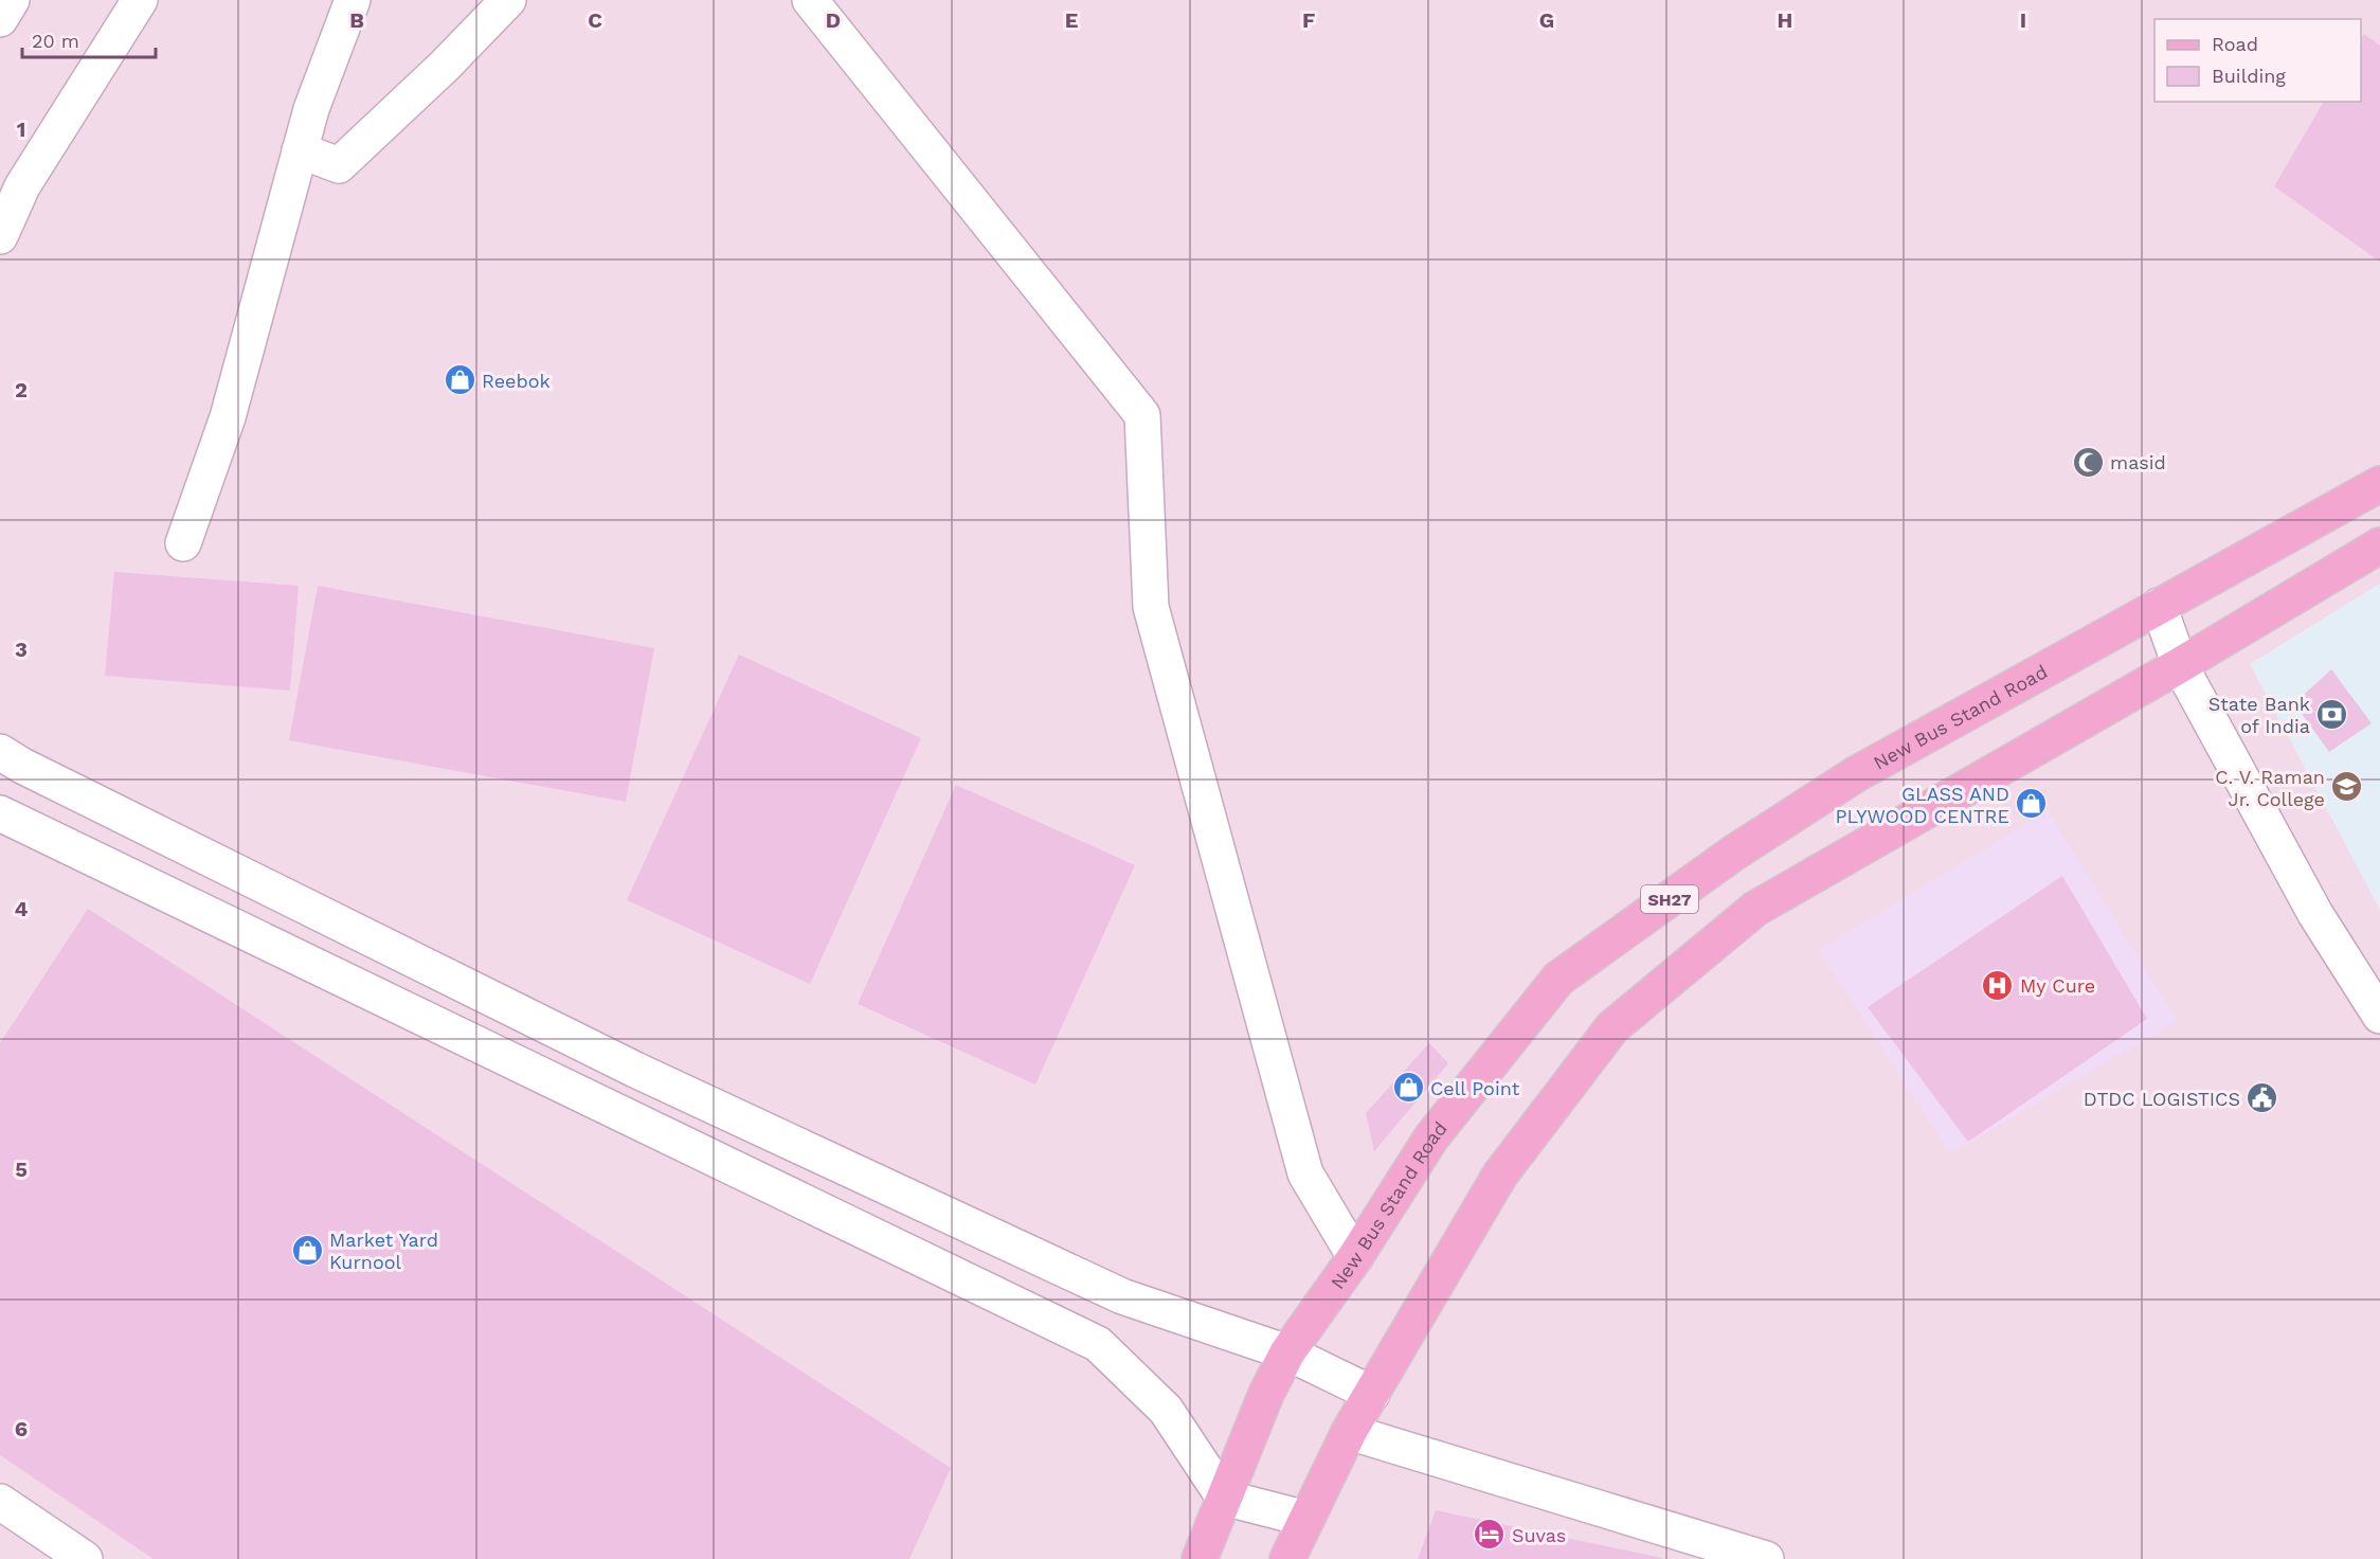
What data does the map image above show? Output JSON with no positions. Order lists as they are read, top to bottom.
{
  "streets": {
    "main road": ["New Bus Stand Road", "SH27"]
  },
  "places": {
    "shop": [
      "Reebok",
      "GLASS AND PLYWOOD CENTRE",
      "Cell Point",
      "Market Yard Kurnool"
    ],
    "mosque": ["masid"],
    "bank": ["State Bank of India"],
    "school or university": ["C. V. Raman Jr. College"],
    "hospital": ["My Cure"],
    "public building": ["DTDC LOGISTICS"],
    "hotel": ["Suvas"]
  },
  "legend": ["Road", "Building"],
  "scale_bar": "20 m",
  "grid": {
    "columns": [
      "B",
      "C",
      "D",
      "E",
      "F",
      "G",
      "H",
      "I"
    ],
    "rows": [
      "1",
      "2",
      "3",
      "4",
      "5",
      "6"
    ]
  }
}
